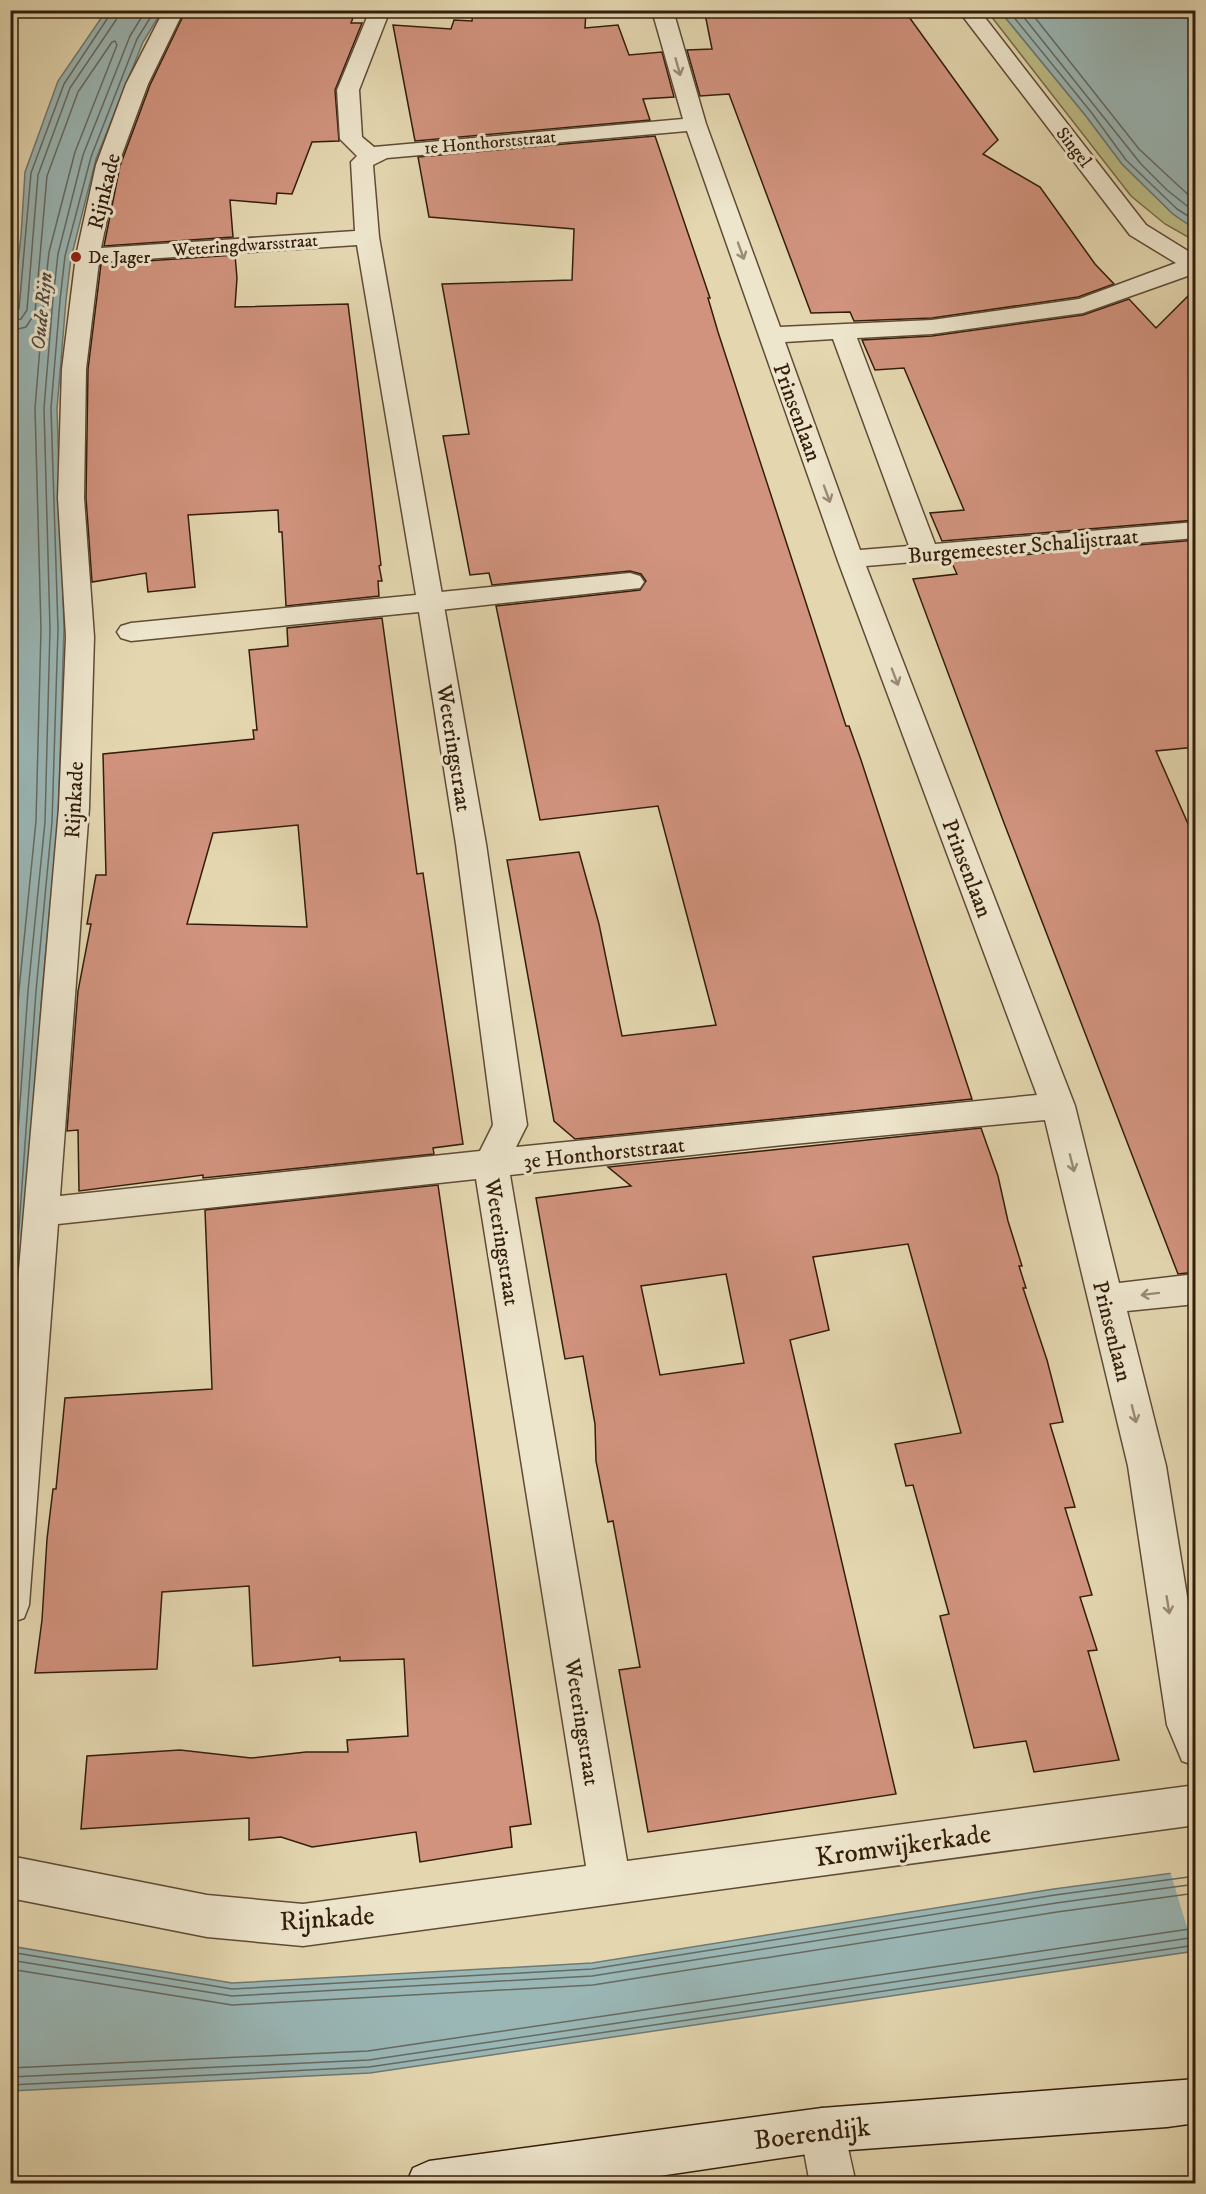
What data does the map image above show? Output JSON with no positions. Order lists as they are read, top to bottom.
{
  "streets": {
    "street": [
      "1e Honthorststraat",
      "Singel",
      "Rijnkade",
      "Weteringdwarsstraat",
      "Prinsenlaan",
      "Burgemeester Schalijstraat",
      "Weteringstraat",
      "3e Honthorststraat",
      "Kromwijkerkade",
      "Boerendijk"
    ]
  },
  "crossings": [
    ["1e Honthorststraat", "Prinsenlaan"],
    ["Rijnkade", "Weteringdwarsstraat"],
    ["Rijnkade", "Weteringstraat"],
    ["Rijnkade", "3e Honthorststraat"],
    ["Rijnkade", "Kromwijkerkade"],
    ["Weteringdwarsstraat", "Weteringstraat"],
    ["Prinsenlaan", "Burgemeester Schalijstraat"],
    ["Prinsenlaan", "3e Honthorststraat"],
    ["Weteringstraat", "3e Honthorststraat"],
    ["Weteringstraat", "Kromwijkerkade"]
  ],
  "one_way": ["Prinsenlaan"],
  "water": ["Oude Rijn"],
  "places": ["De Jager"]
}
